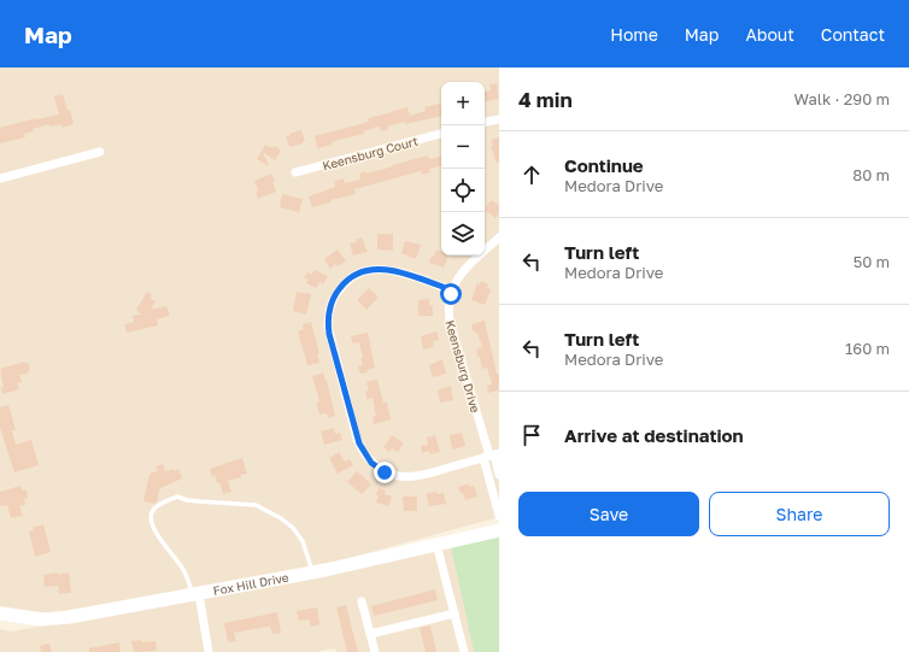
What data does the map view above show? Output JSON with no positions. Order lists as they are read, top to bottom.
{
  "streets": {
    "street": ["Keensburg Court", "Keensburg Drive", "Fox Hill Drive"]
  },
  "page": {
    "header": "Map",
    "nav": [
      "Home",
      "Map",
      "About",
      "Contact"
    ],
    "heading": ["4 min", "Walk · 290 m"],
    "map_buttons": ["+", "−"],
    "list": [
      ["Continue", "Medora Drive", "80 m"],
      ["Turn left", "Medora Drive", "50 m"],
      ["Turn left", "Medora Drive", "160 m"],
      "Arrive at destination"
    ],
    "buttons": ["Save", "Share"]
  }
}
